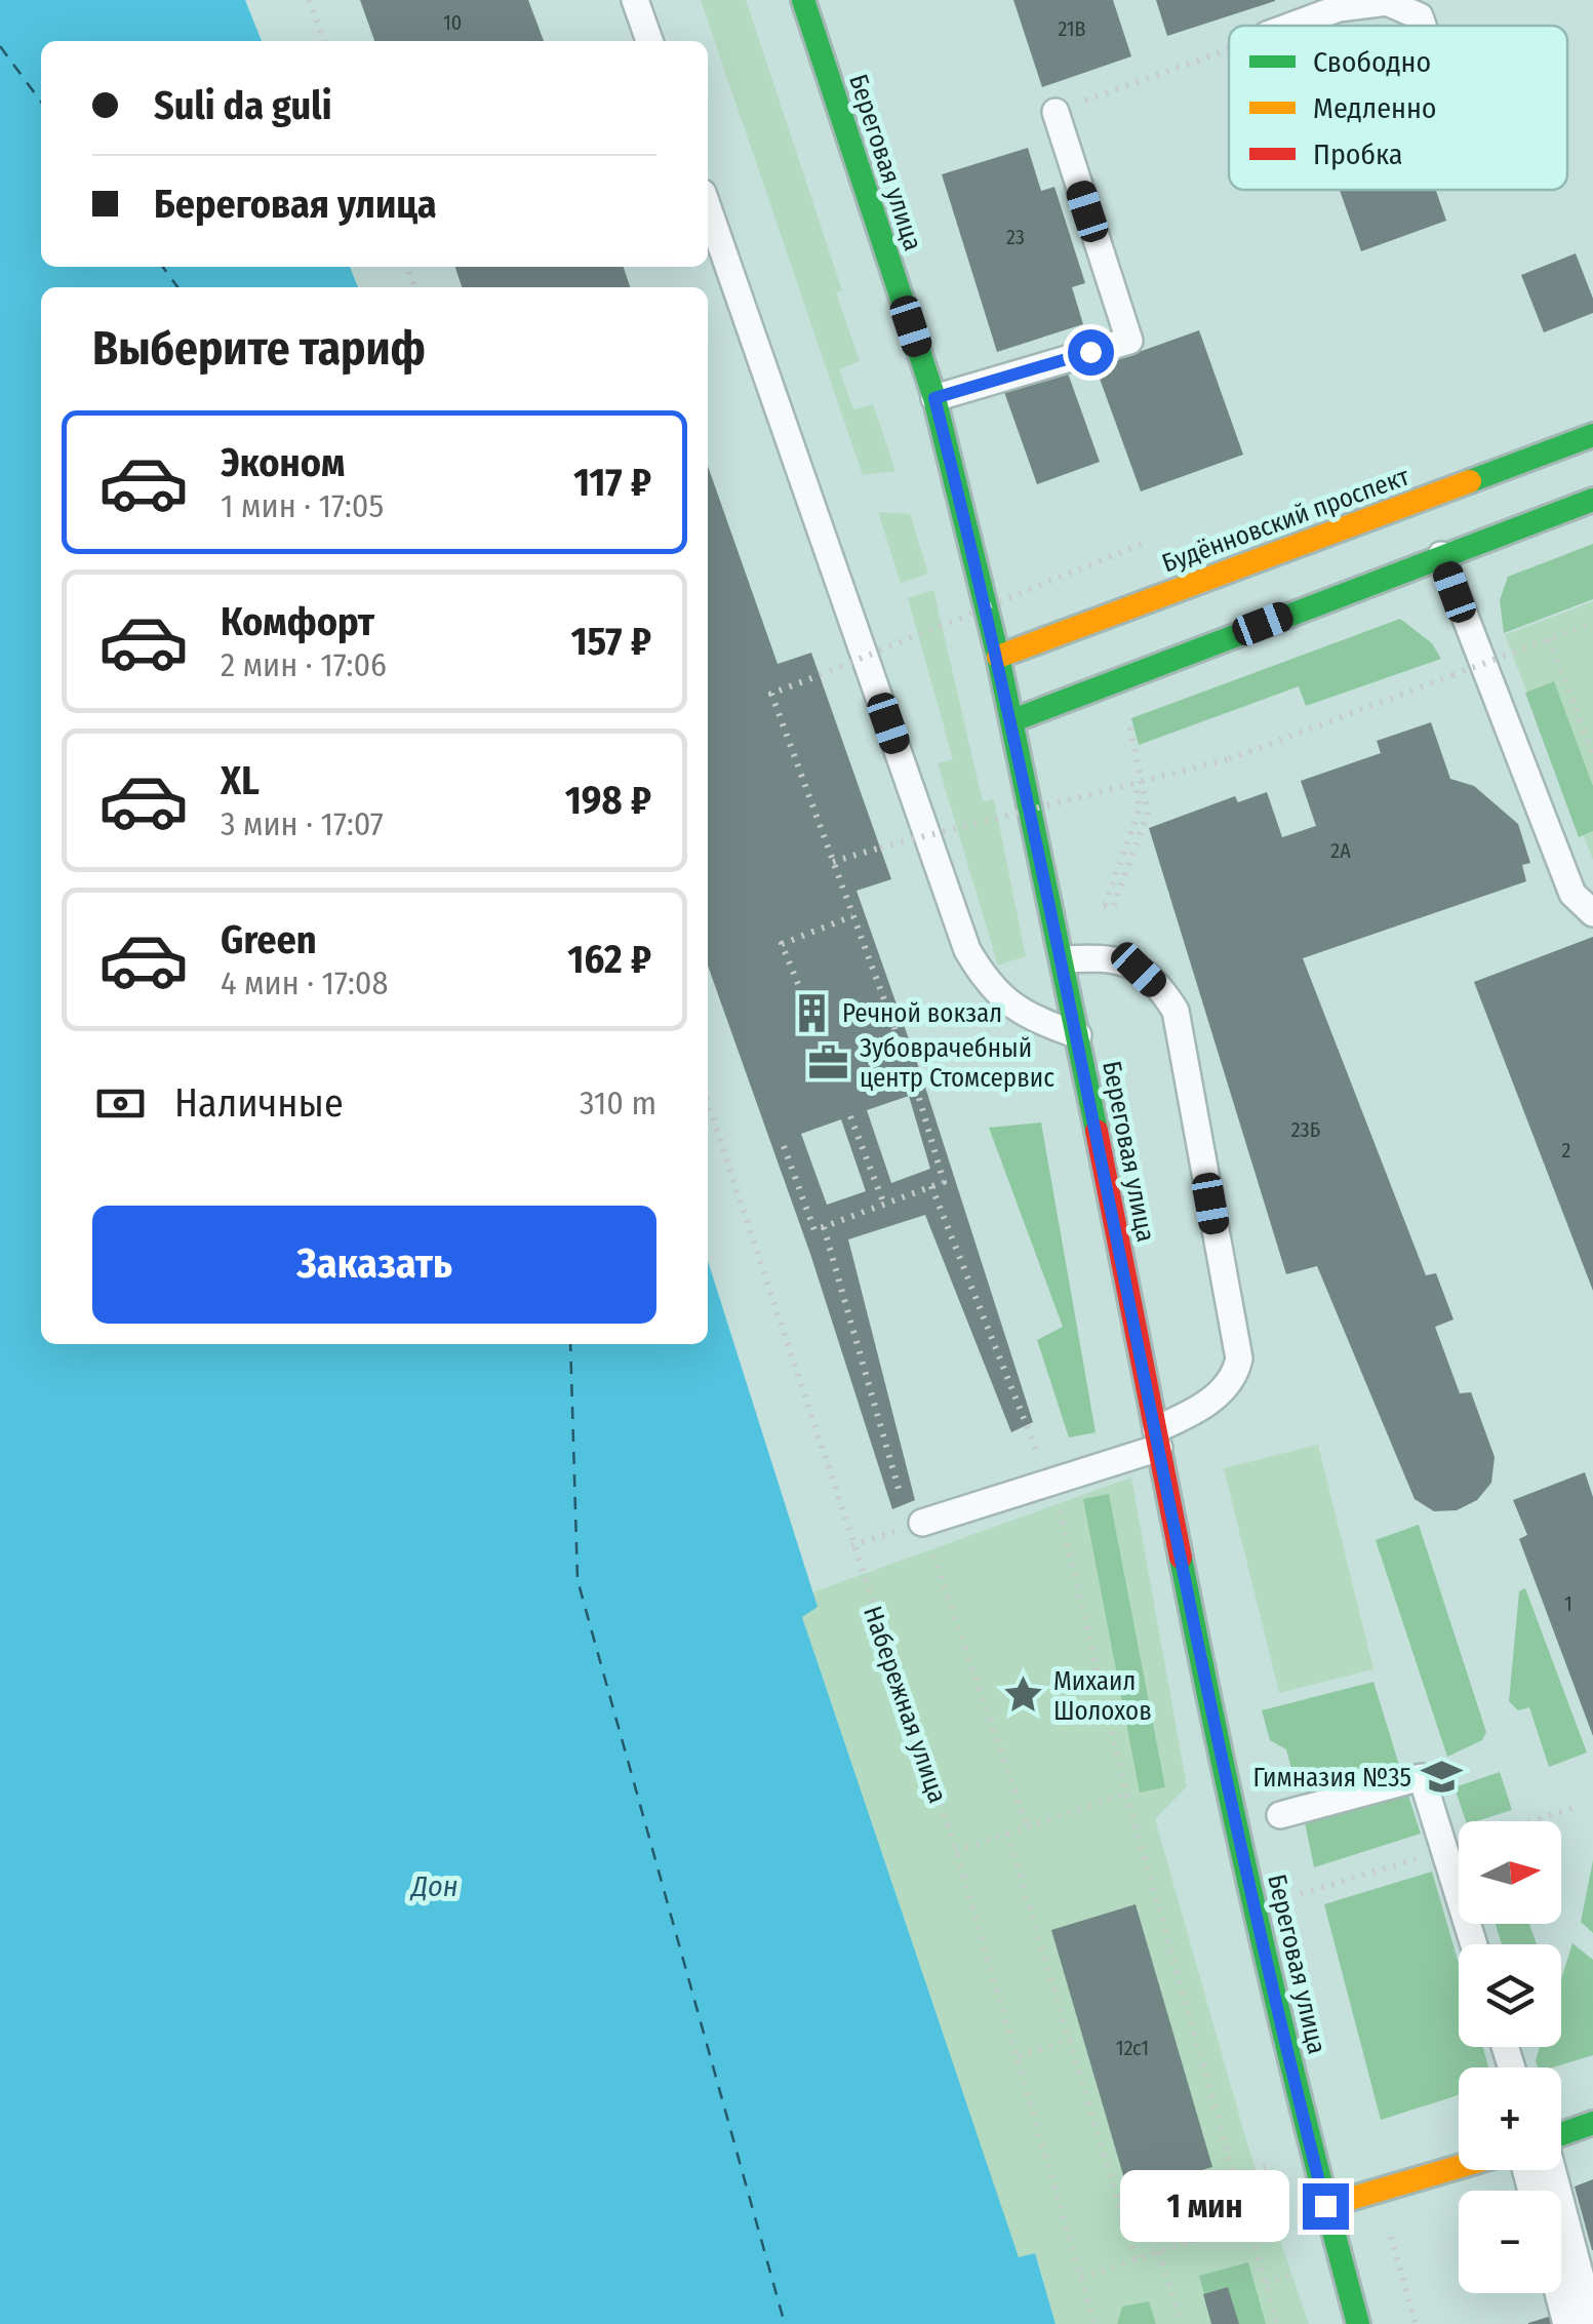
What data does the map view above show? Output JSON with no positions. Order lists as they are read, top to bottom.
{
  "streets": {
    "main road": ["Береговая улица", "Будённовский проспект"],
    "path": ["Набережная улица"]
  },
  "crossings": [
    ["Береговая улица", "Будённовский проспект"]
  ],
  "water": ["Дон"],
  "places": {
    "building": ["Речной вокзал"],
    "office": ["Зубоврачебный центр Стомсервис"],
    "place": ["Михаил Шолохов"],
    "school or university": ["Гимназия №35"]
  },
  "house_numbers": [
    "10",
    "21В",
    "23",
    "2А",
    "23Б",
    "2",
    "1",
    "12с1"
  ],
  "legend": ["Свободно", "Медленно", "Пробка"],
  "north": "right",
  "page": {
    "banner": ["Suli da guli", "Береговая улица"],
    "heading": "Выберите тариф",
    "list": [
      {
        "name": "Эконом",
        "note": "1 мин · 17:05",
        "value": "117 ₽"
      },
      {
        "name": "Комфорт",
        "note": "2 мин · 17:06",
        "value": "157 ₽"
      },
      {
        "name": "XL",
        "note": "3 мин · 17:07",
        "value": "198 ₽"
      },
      {
        "name": "Green",
        "note": "4 мин · 17:08",
        "value": "162 ₽"
      }
    ],
    "pay": ["Наличные", "310 m"],
    "buttons": "Заказать",
    "map_buttons": ["+", "−"],
    "bubble": "1 мин"
  }
}
